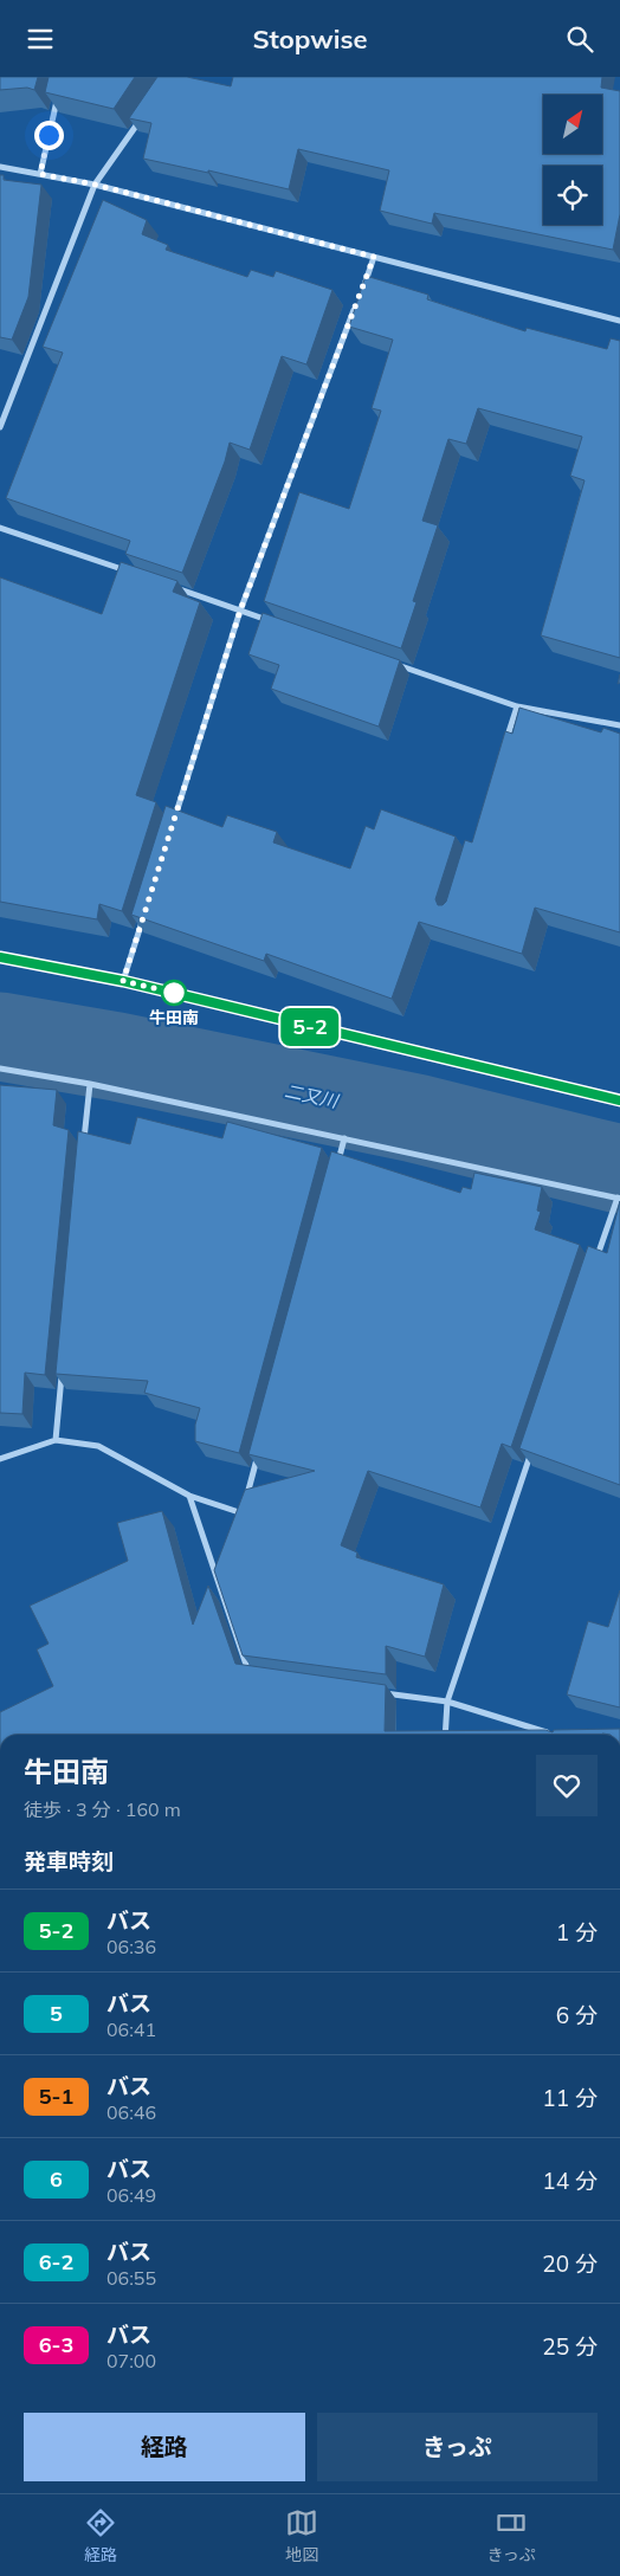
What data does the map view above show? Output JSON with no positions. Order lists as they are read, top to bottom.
{
  "water": ["二又川"],
  "places": ["牛田南"],
  "lines": ["bus line 5-2"],
  "north": "top right",
  "page": {
    "header": "Stopwise",
    "on_map": "5-2",
    "heading": [
      ["牛田南", "徒歩 · 3 分 · 160 m"],
      "発車時刻"
    ],
    "list": [
      {
        "mark": "5-2",
        "name": "バス",
        "note": "06:36",
        "value": "1 分"
      },
      {
        "mark": "5",
        "name": "バス",
        "note": "06:41",
        "value": "6 分"
      },
      {
        "mark": "5-1",
        "name": "バス",
        "note": "06:46",
        "value": "11 分"
      },
      {
        "mark": "6",
        "name": "バス",
        "note": "06:49",
        "value": "14 分"
      },
      {
        "mark": "6-2",
        "name": "バス",
        "note": "06:55",
        "value": "20 分"
      },
      {
        "mark": "6-3",
        "name": "バス",
        "note": "07:00",
        "value": "25 分"
      }
    ],
    "buttons": ["経路", "きっぷ"],
    "tabs": ["経路", "地図", "きっぷ"]
  }
}
